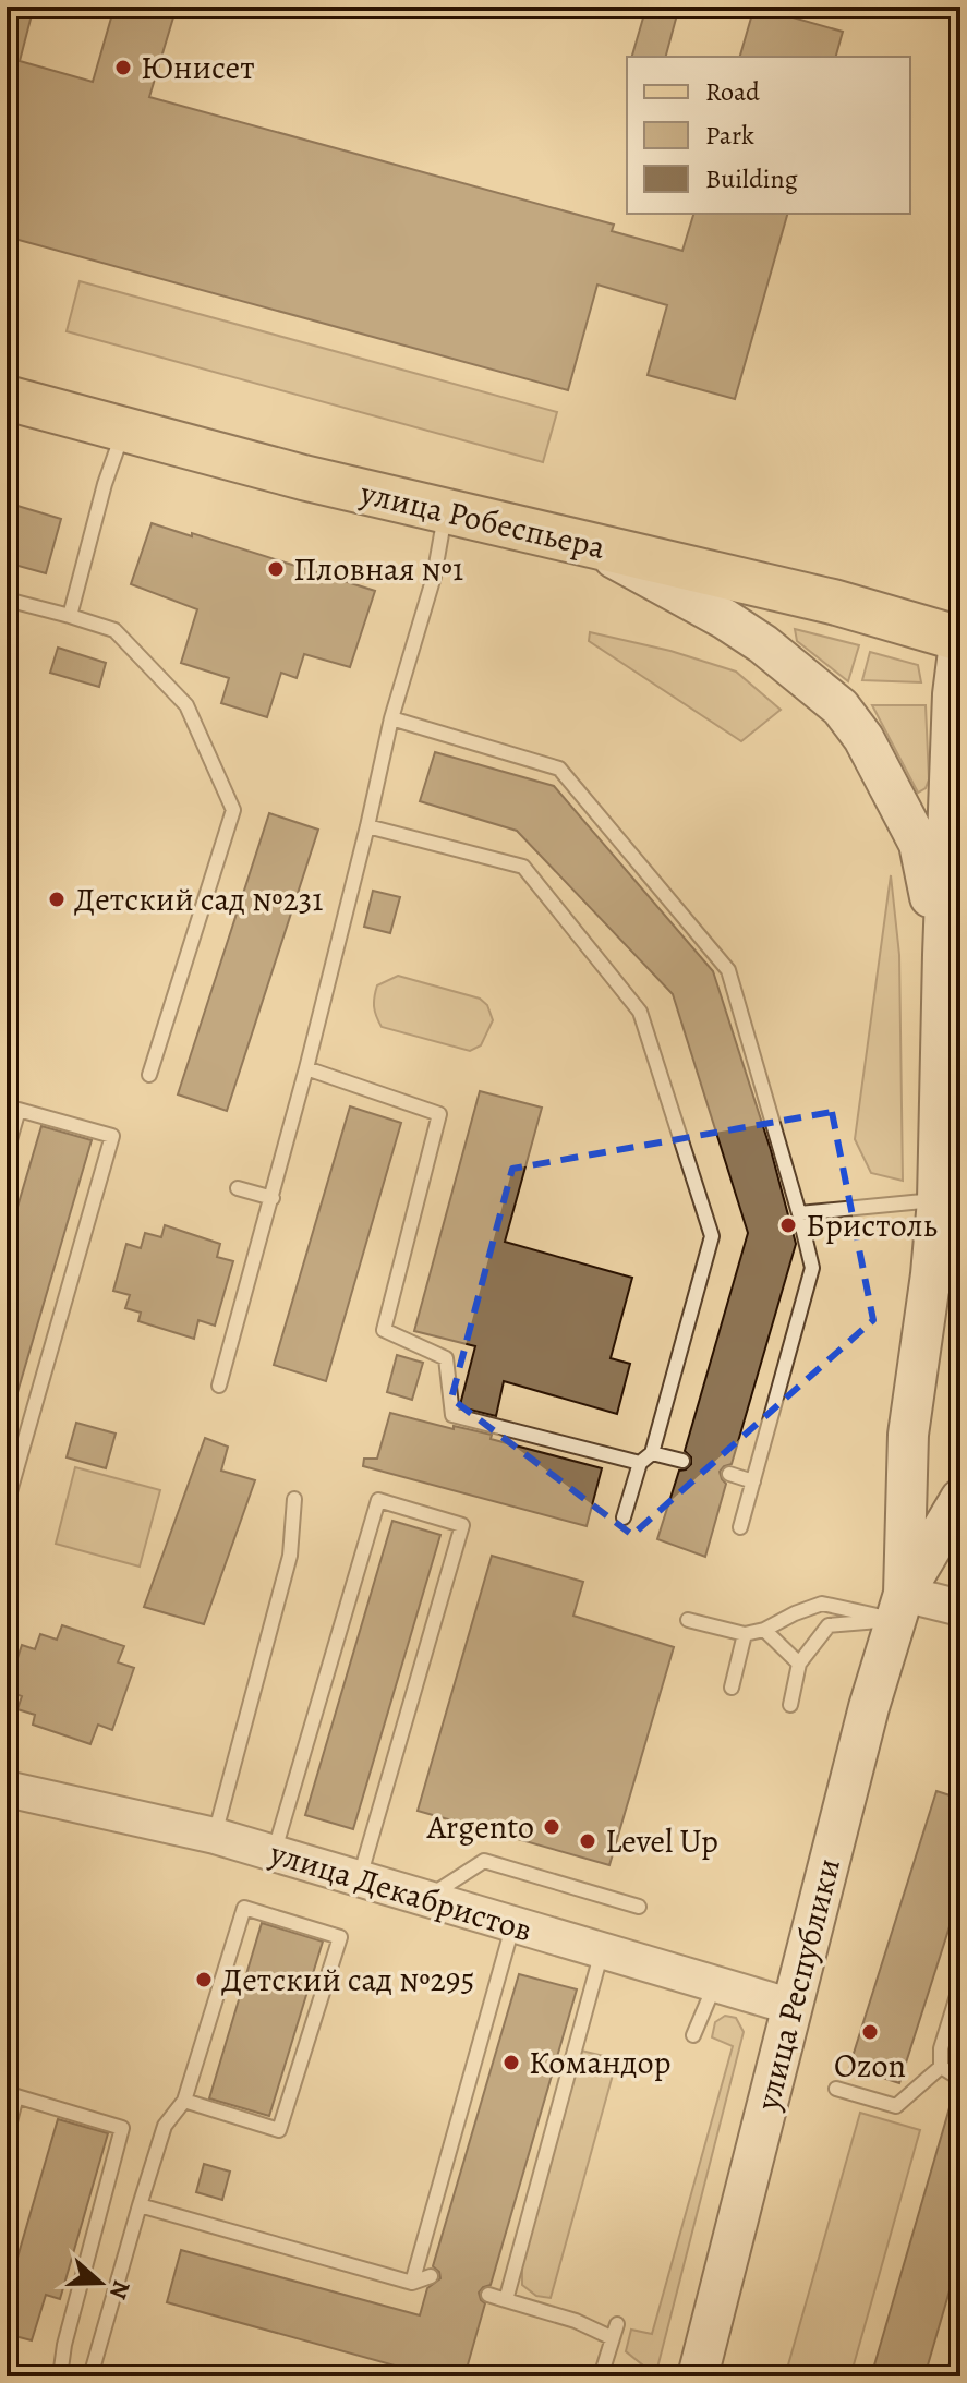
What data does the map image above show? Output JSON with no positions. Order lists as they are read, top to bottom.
{
  "streets": {
    "main road": ["улица Робеспьера", "улица Республики"],
    "street": ["улица Декабристов"]
  },
  "crossings": [
    ["улица Робеспьера", "улица Республики"],
    ["улица Декабристов", "улица Республики"]
  ],
  "places": [
    "Юнисет",
    "Пловная №1",
    "Детский сад №231",
    "Бристоль",
    "Argento",
    "Level Up",
    "Детский сад №295",
    "Ozon",
    "Командор"
  ],
  "legend": ["Road", "Park", "Building"],
  "north": "right"
}
